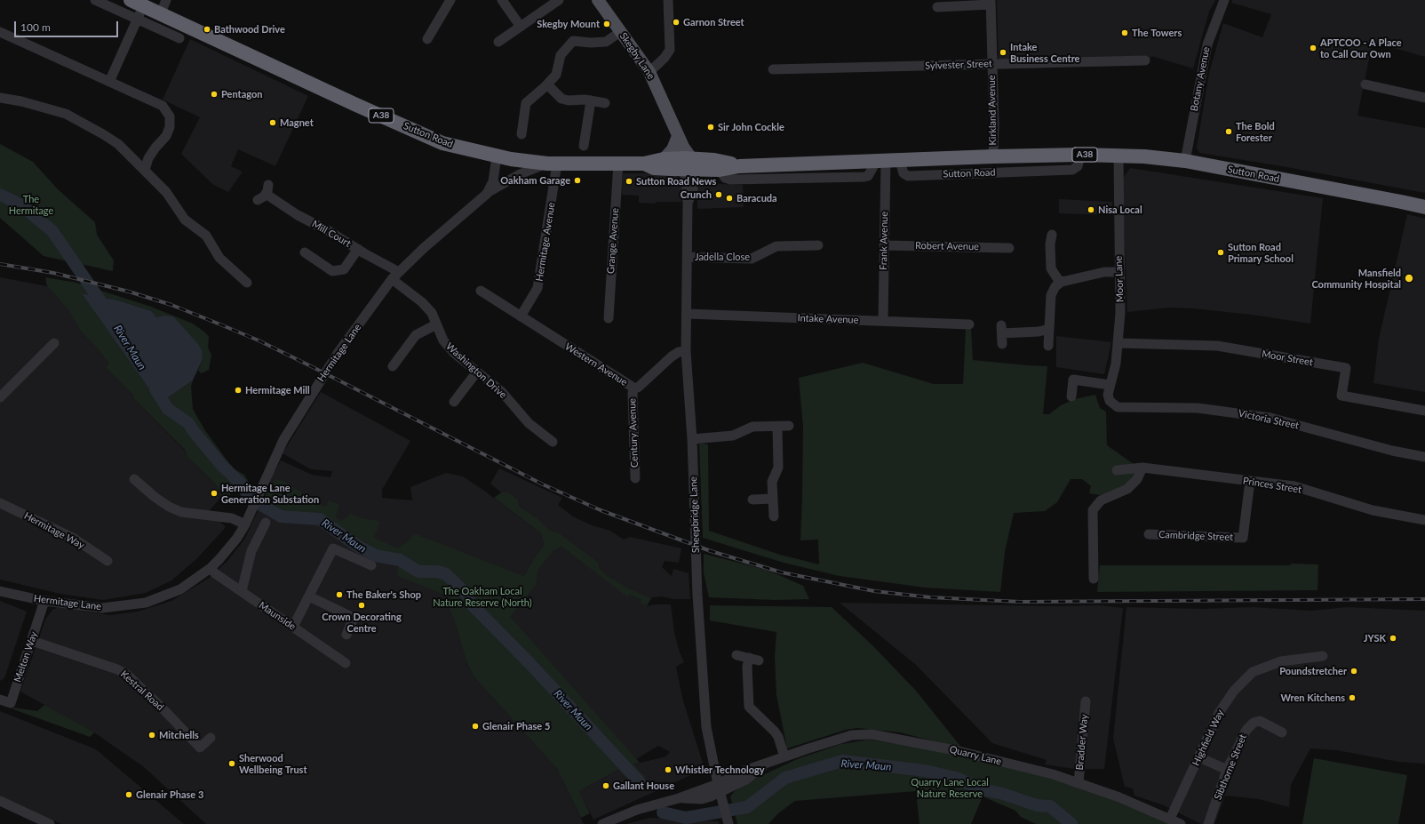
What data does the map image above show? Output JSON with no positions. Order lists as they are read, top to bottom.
{
  "streets": {
    "highway": ["A38", "Sutton Road"],
    "main road": ["Skegby Lane"],
    "street": [
      "Sylvester Street",
      "Botany Avenue",
      "Kirkland Avenue",
      "Mill Court",
      "Grange Avenue",
      "Frank Avenue",
      "Hermitage Avenue",
      "Robert Avenue",
      "Jadella Close",
      "Moor Lane",
      "Intake Avenue",
      "Hermitage Lane",
      "Moor Street",
      "Western Avenue",
      "Washington Drive",
      "Victoria Street",
      "Century Avenue",
      "Princes Street",
      "Sheepbridge Lane",
      "Hermitage Way",
      "Cambridge Street",
      "Maunside",
      "Melton Way",
      "Kestral Road",
      "Highfield Way",
      "Bradder Way",
      "Quarry Lane",
      "Sibthorne Street"
    ]
  },
  "crossings": [
    ["Skegby Lane", "Sutton Road"],
    ["Skegby Lane", "Sheepbridge Lane"],
    ["Sylvester Street", "Kirkland Avenue"],
    ["Botany Avenue", "Sutton Road"],
    ["Kirkland Avenue", "Sutton Road"],
    ["Sutton Road", "Grange Avenue"],
    ["Sutton Road", "Frank Avenue"],
    ["Sutton Road", "Hermitage Avenue"],
    ["Sutton Road", "Moor Lane"],
    ["Sutton Road", "Hermitage Lane"],
    ["Sutton Road", "Sheepbridge Lane"],
    ["Mill Court", "Hermitage Lane"],
    ["Mill Court", "Washington Drive"],
    ["Frank Avenue", "Robert Avenue"],
    ["Frank Avenue", "Intake Avenue"],
    ["Hermitage Avenue", "Hermitage Lane"],
    ["Hermitage Avenue", "Western Avenue"],
    ["Jadella Close", "Sheepbridge Lane"],
    ["Moor Lane", "Moor Street"],
    ["Moor Lane", "Victoria Street"],
    ["Intake Avenue", "Sheepbridge Lane"],
    ["Hermitage Lane", "Washington Drive"],
    ["Hermitage Lane", "Maunside"],
    ["Hermitage Lane", "Melton Way"],
    ["Western Avenue", "Century Avenue"],
    ["Western Avenue", "Sheepbridge Lane"],
    ["Princes Street", "Cambridge Street"],
    ["Sheepbridge Lane", "Quarry Lane"],
    ["Melton Way", "Kestral Road"],
    ["Highfield Way", "Quarry Lane"],
    ["Bradder Way", "Quarry Lane"]
  ],
  "water": ["River Maun"],
  "parks": ["The Hermitage", "The Oakham Local Nature Reserve (North)", "Quarry Lane Local Nature Reserve"],
  "places": [
    "Garnon Street",
    "Skegby Mount",
    "Bathwood Drive",
    "The Towers",
    "APTCOO - A Place to Call Our Own",
    "Intake Business Centre",
    "Pentagon",
    "Magnet",
    "Sir John Cockle",
    "The Bold Forester",
    "Oakham Garage",
    "Sutton Road News",
    "Crunch",
    "Baracuda",
    "Nisa Local",
    "Sutton Road Primary School",
    "Mansfield Community Hospital",
    "Hermitage Mill",
    "Hermitage Lane Generation Substation",
    "The Baker's Shop",
    "Crown Decorating Centre",
    "JYSK",
    "Poundstretcher",
    "Wren Kitchens",
    "Glenair Phase 5",
    "Mitchells",
    "Sherwood Wellbeing Trust",
    "Whistler Technology",
    "Gallant House",
    "Glenair Phase 3"
  ],
  "scale_bar": "100 m"
}
